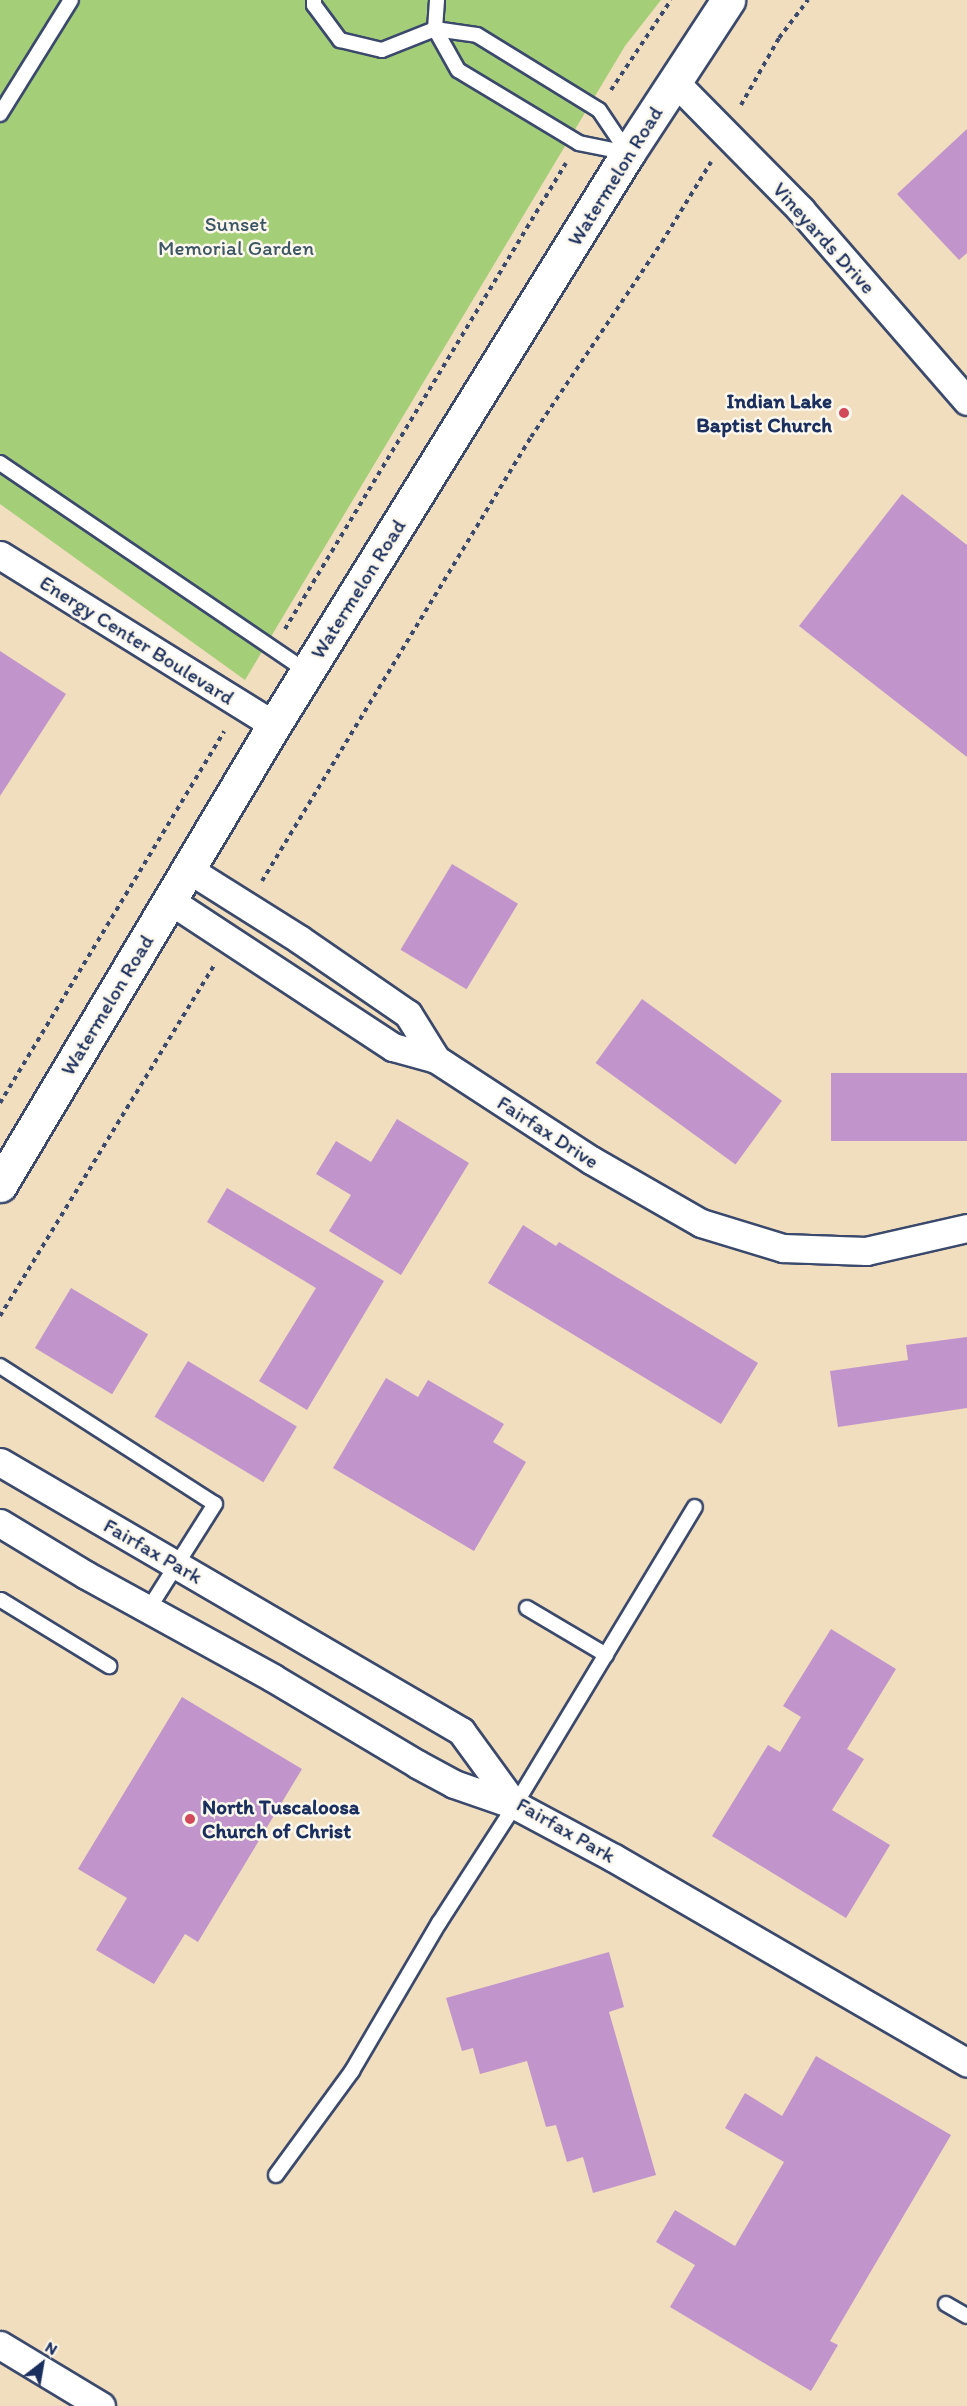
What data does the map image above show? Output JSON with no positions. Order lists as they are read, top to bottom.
{
  "streets": {
    "main road": ["Watermelon Road"],
    "street": [
      "Vineyards Drive",
      "Energy Center Boulevard",
      "Fairfax Drive",
      "Fairfax Park"
    ]
  },
  "crossings": [
    ["Watermelon Road", "Vineyards Drive"],
    ["Watermelon Road", "Energy Center Boulevard"],
    ["Watermelon Road", "Fairfax Drive"]
  ],
  "parks": ["Sunset Memorial Garden"],
  "places": ["Indian Lake Baptist Church", "North Tuscaloosa Church of Christ"],
  "north": "top right"
}
